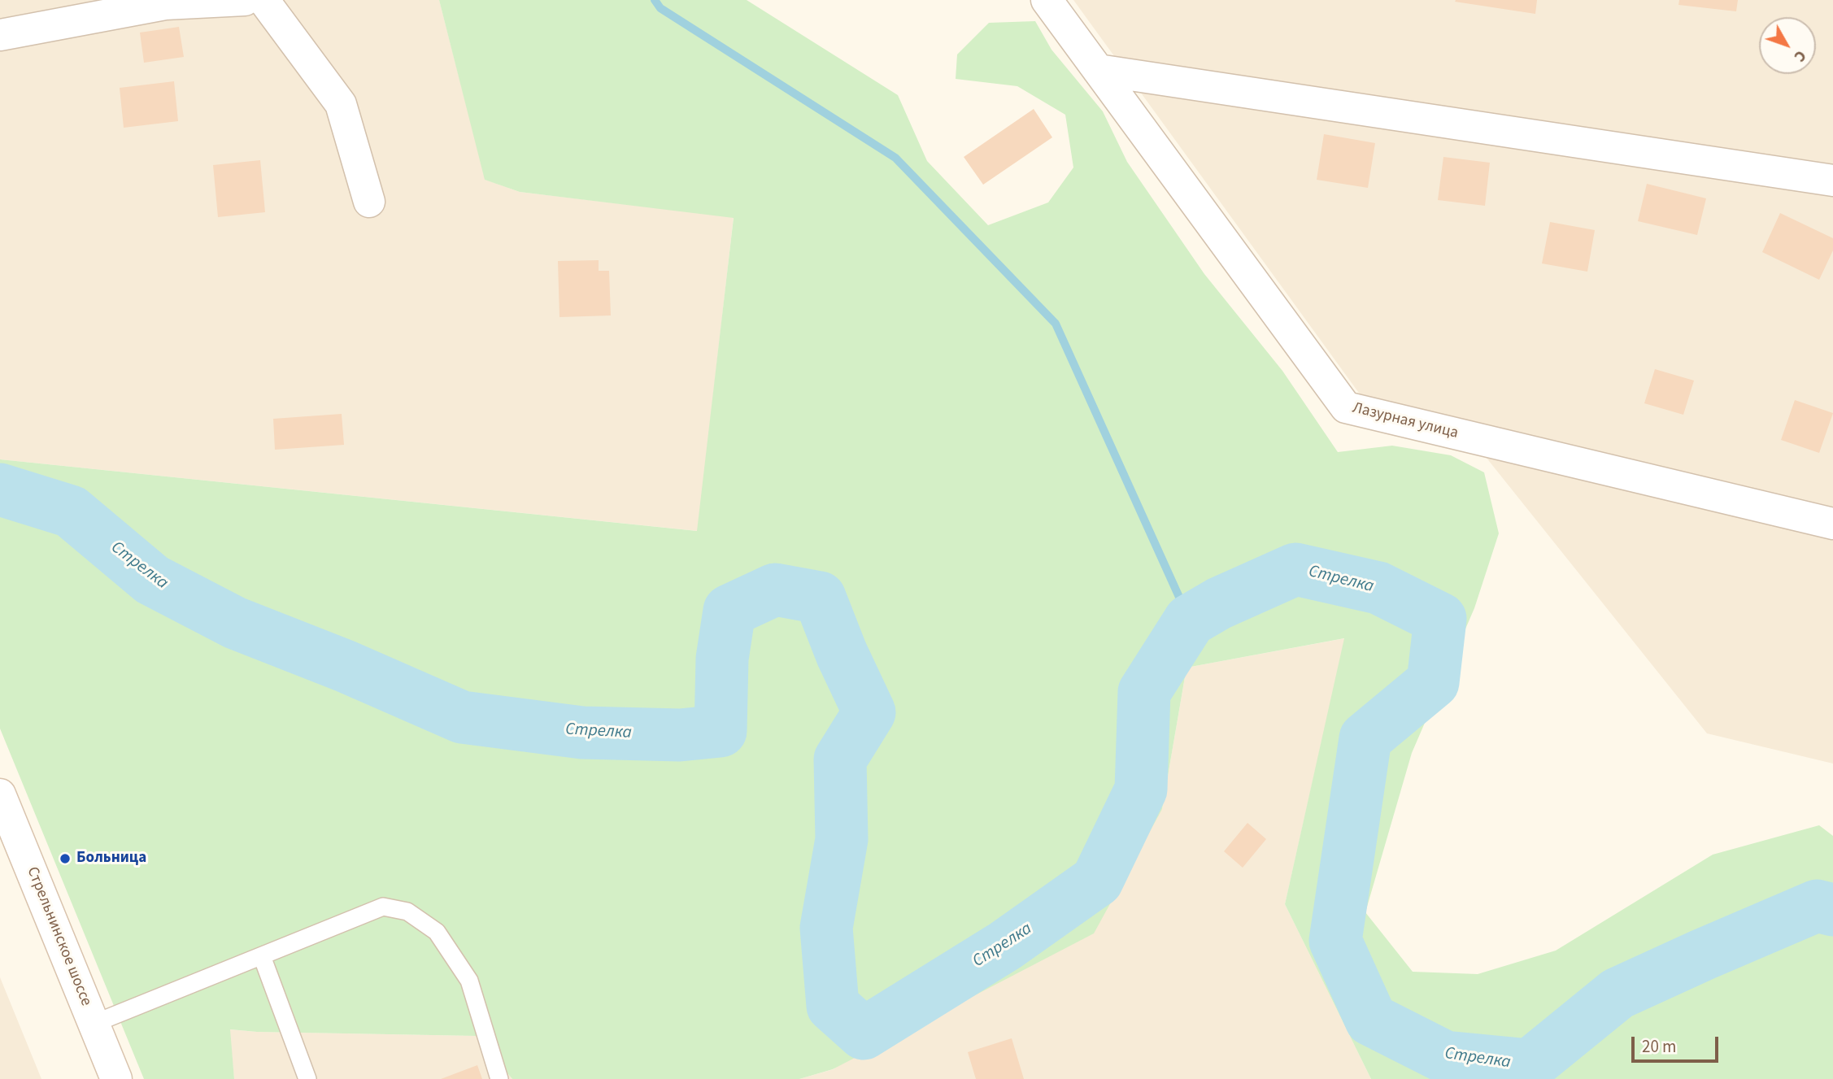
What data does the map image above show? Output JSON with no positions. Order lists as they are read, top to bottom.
{
  "streets": {
    "street": ["Лазурная улица", "Стрельнинское шоссе"]
  },
  "water": ["Стрелка"],
  "places": ["Больница"],
  "scale_bar": "20 m",
  "north": "bottom right"
}
